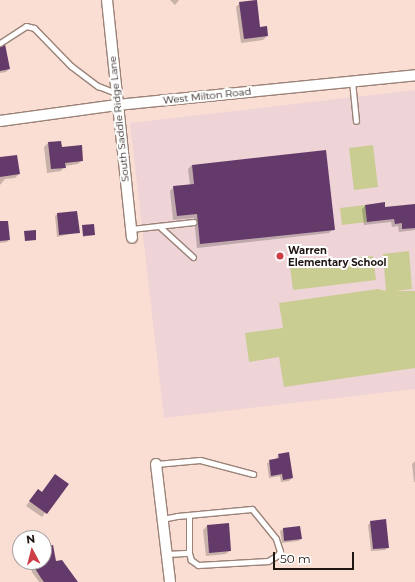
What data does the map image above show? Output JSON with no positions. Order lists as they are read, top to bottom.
{
  "streets": {
    "street": ["West Milton Road", "South Saddle Ridge Lane"]
  },
  "crossings": [
    ["West Milton Road", "South Saddle Ridge Lane"]
  ],
  "places": ["Warren Elementary School"],
  "scale_bar": "50 m",
  "north": "top"
}
